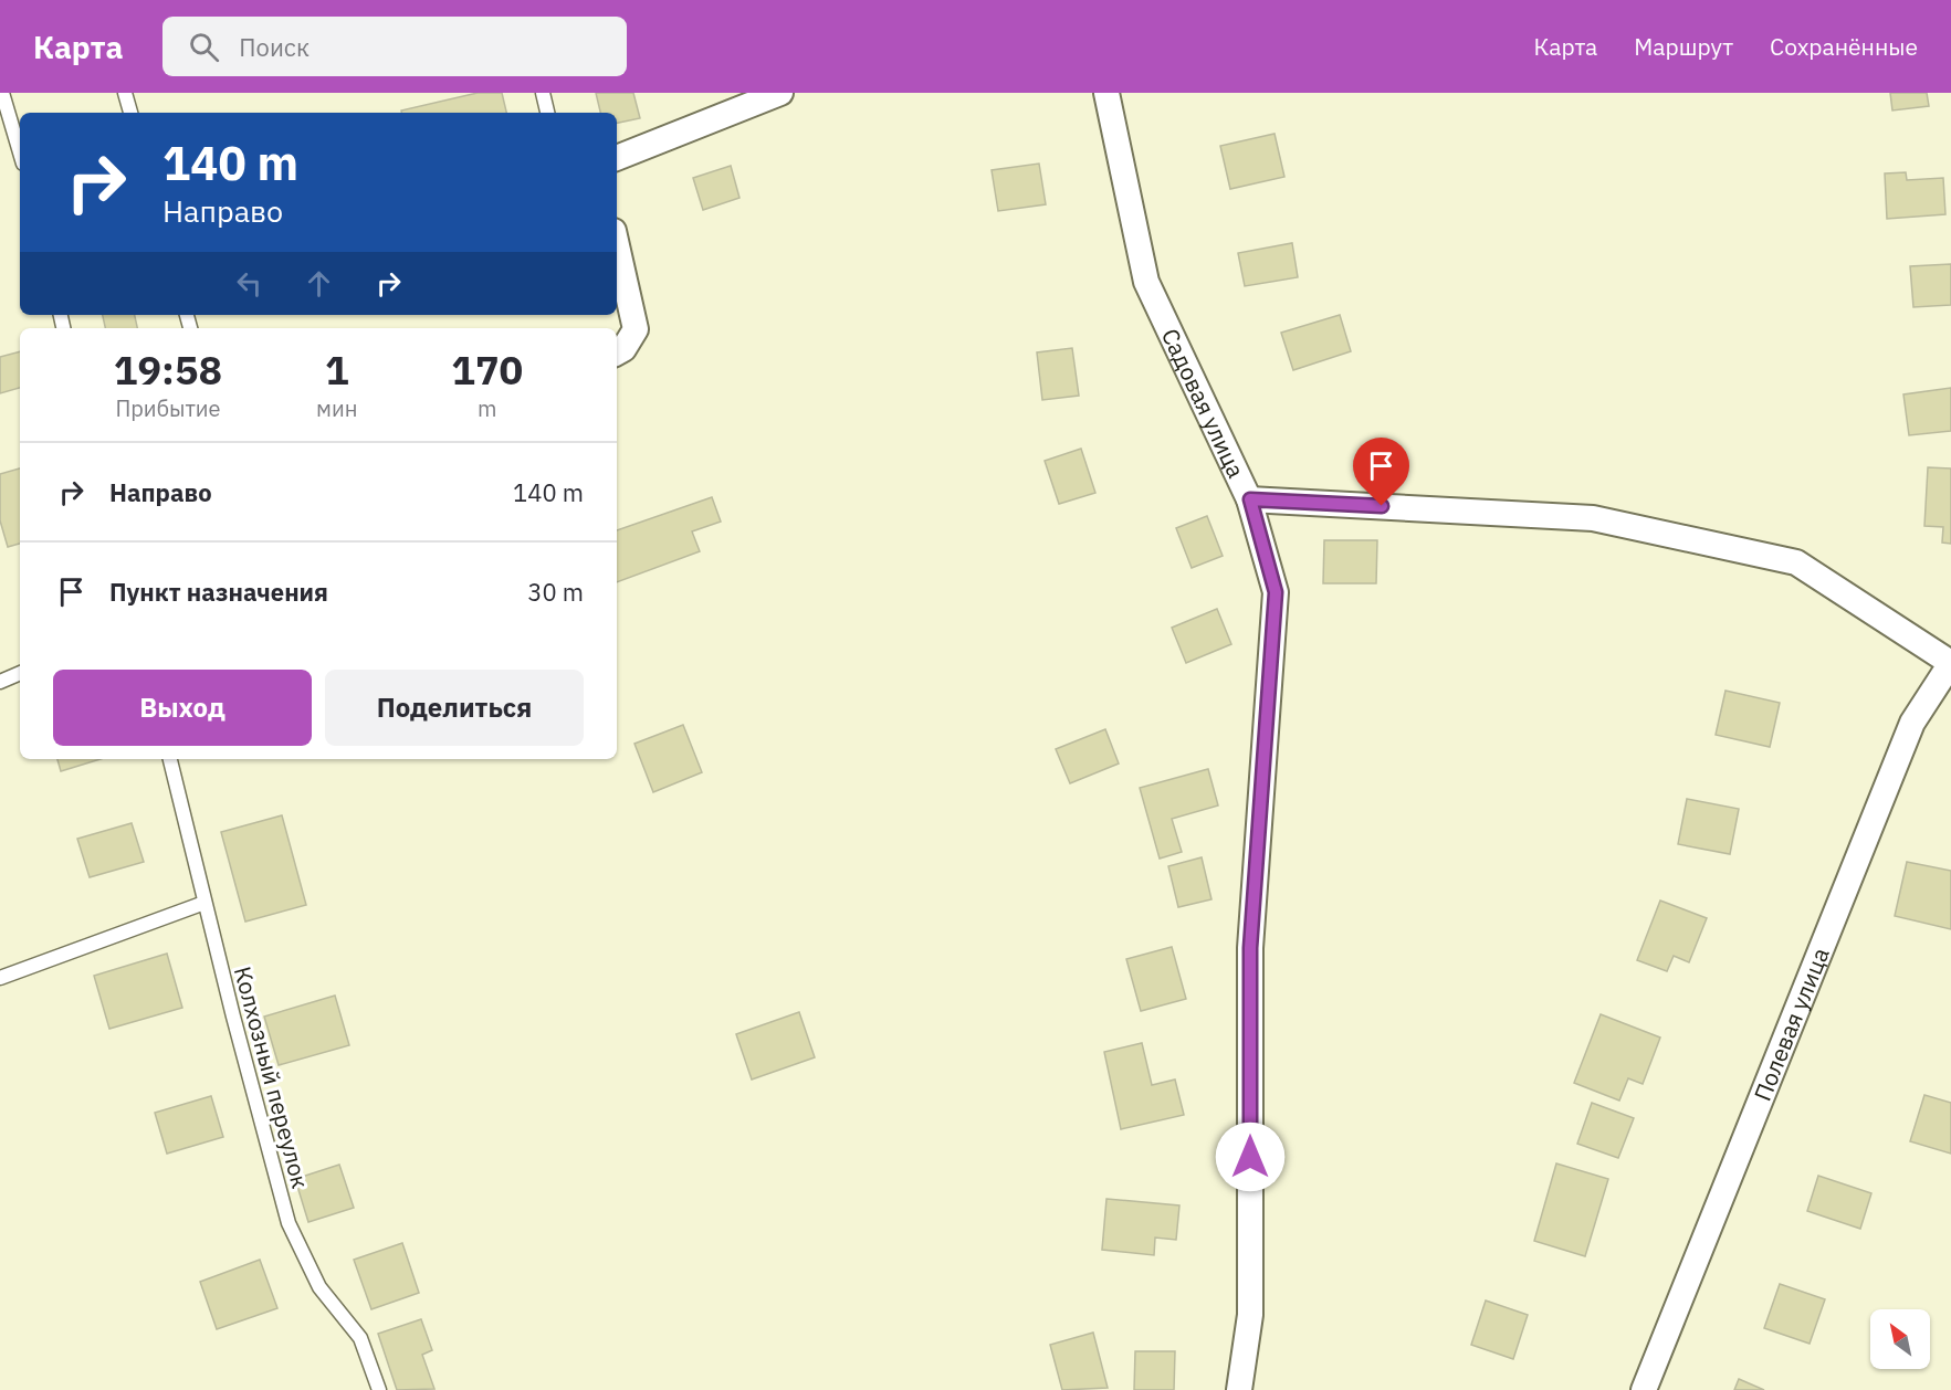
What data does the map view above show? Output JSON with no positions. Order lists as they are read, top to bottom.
{
  "streets": {
    "street": ["Садовая улица", "Полевая улица"],
    "lane": ["Колхозный переулок"]
  },
  "north": "top left",
  "page": {
    "header": "Карта",
    "search": "Поиск",
    "nav": ["Карта", "Маршрут", "Сохранённые"],
    "turn": ["140 m", "Направо"],
    "eta": [
      "19:58",
      "Прибытие",
      "1",
      "мин",
      "170",
      "m"
    ],
    "list": [
      {
        "name": "Направо",
        "value": "140 m"
      },
      {
        "name": "Пункт назначения",
        "value": "30 m"
      }
    ],
    "buttons": ["Выход", "Поделиться"]
  }
}
